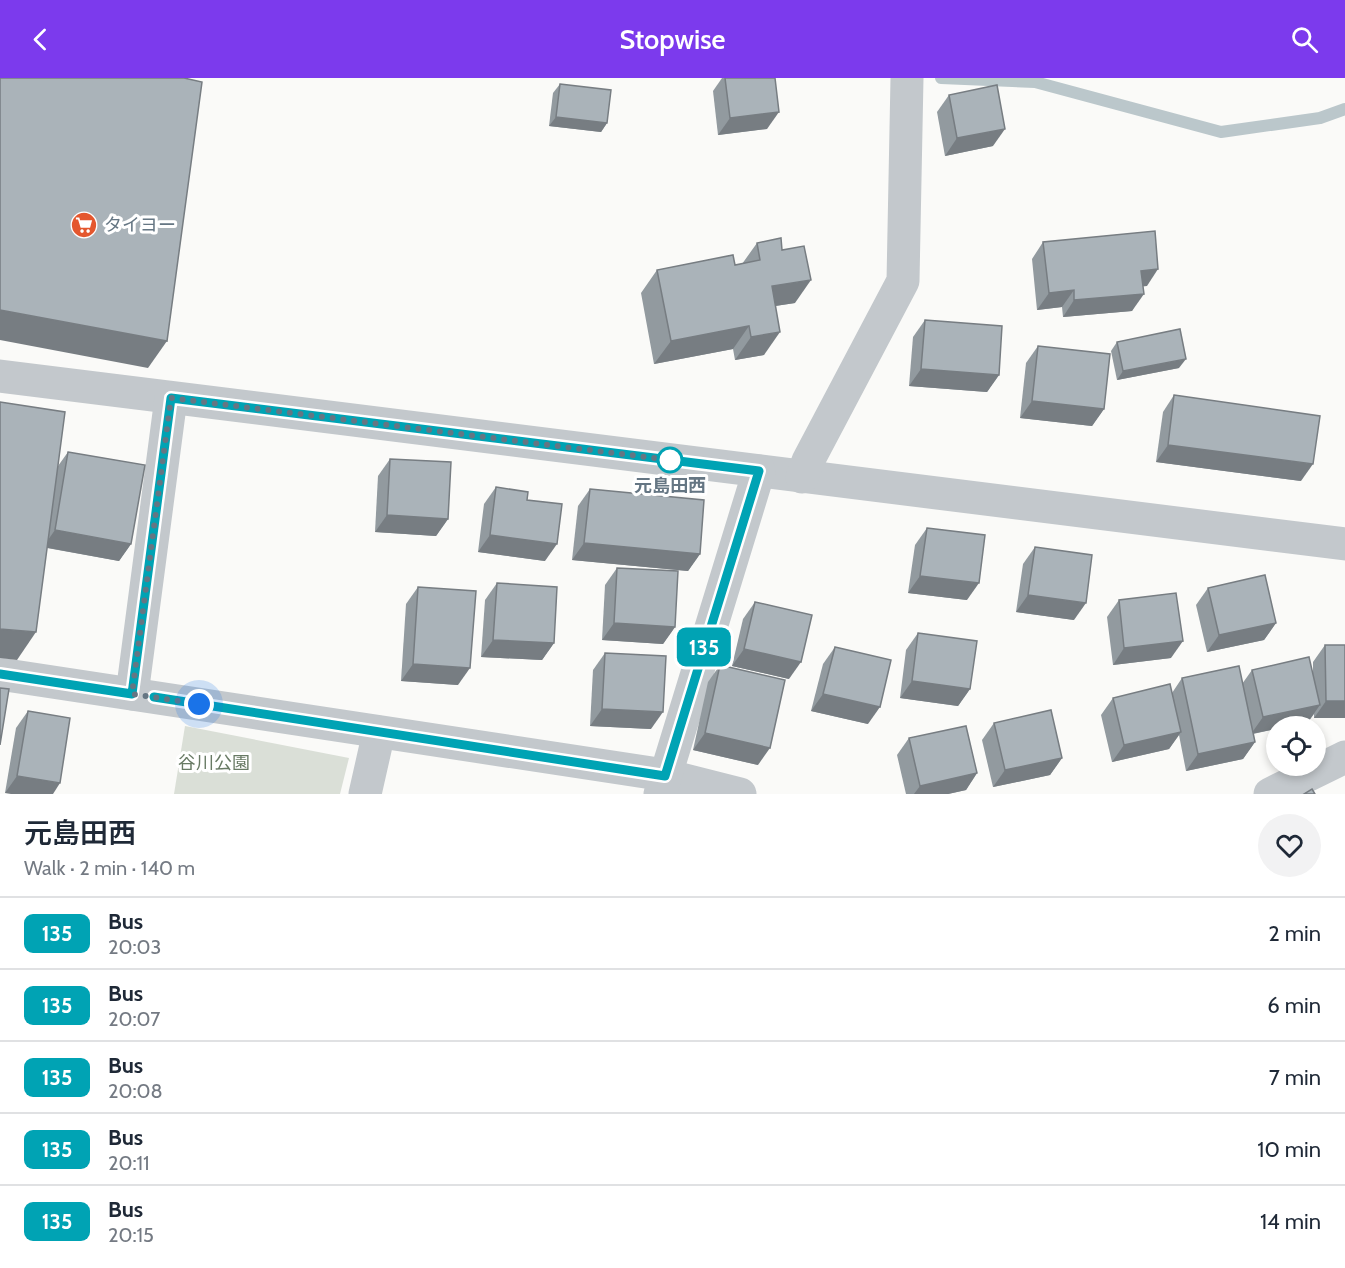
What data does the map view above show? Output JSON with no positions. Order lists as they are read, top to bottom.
{
  "parks": ["谷川公園"],
  "places": {
    "supermarket": ["タイヨー"],
    "other": ["元島田西"]
  },
  "lines": ["bus line 135"],
  "page": {
    "header": "Stopwise",
    "on_map": "135",
    "heading": ["元島田西", "Walk · 2 min · 140 m"],
    "list": [
      {
        "mark": "135",
        "name": "Bus",
        "note": "20:03",
        "value": "2 min"
      },
      {
        "mark": "135",
        "name": "Bus",
        "note": "20:07",
        "value": "6 min"
      },
      {
        "mark": "135",
        "name": "Bus",
        "note": "20:08",
        "value": "7 min"
      },
      {
        "mark": "135",
        "name": "Bus",
        "note": "20:11",
        "value": "10 min"
      },
      {
        "mark": "135",
        "name": "Bus",
        "note": "20:15",
        "value": "14 min"
      }
    ]
  }
}
